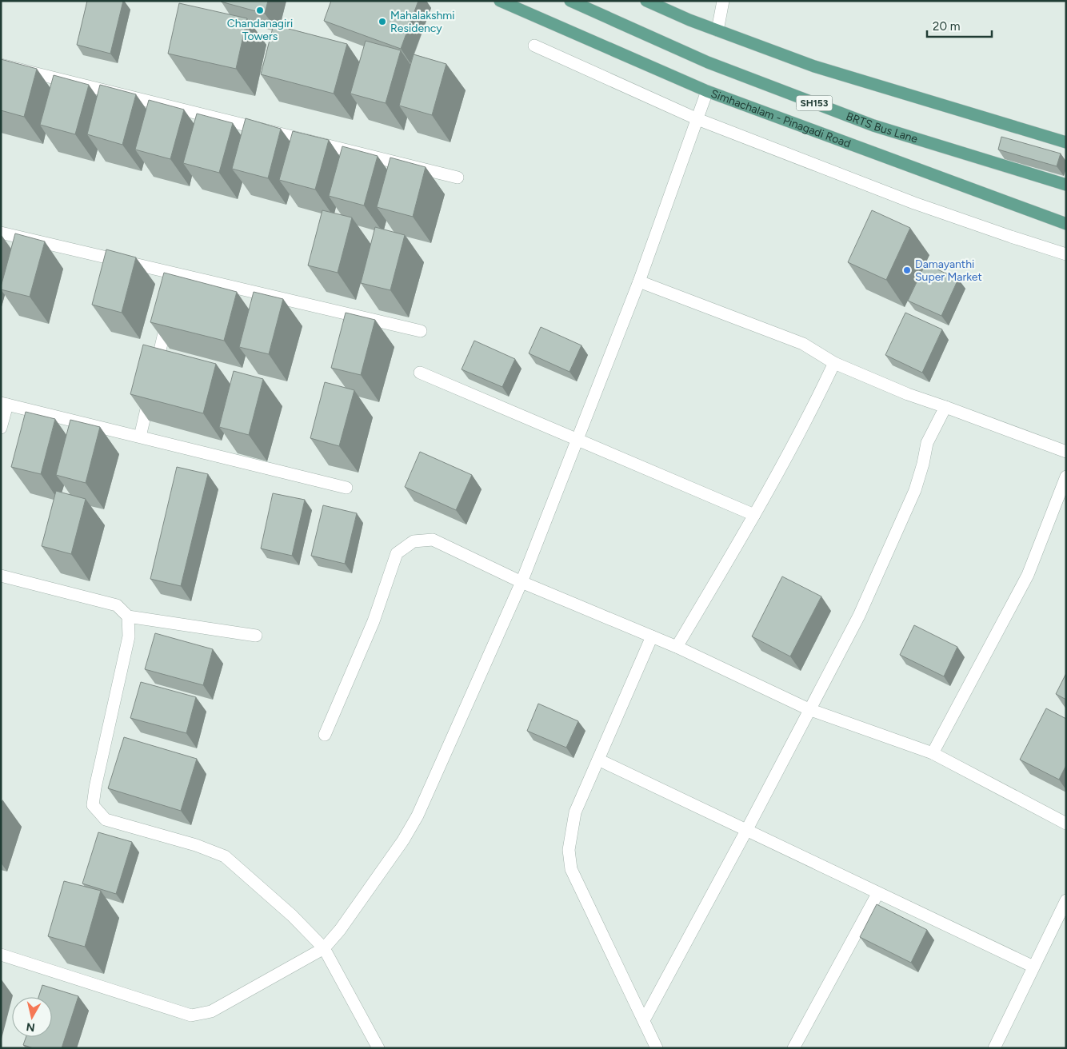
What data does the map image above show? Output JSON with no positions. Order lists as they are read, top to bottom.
{
  "streets": {
    "main road": ["SH153", "Simhachalam - Pinagadi Road", "BRTS Bus Lane"]
  },
  "places": ["Chandanagiri Towers", "Mahalakshmi Residency", "Damayanthi Super Market"],
  "scale_bar": "20 m",
  "north": "bottom"
}
